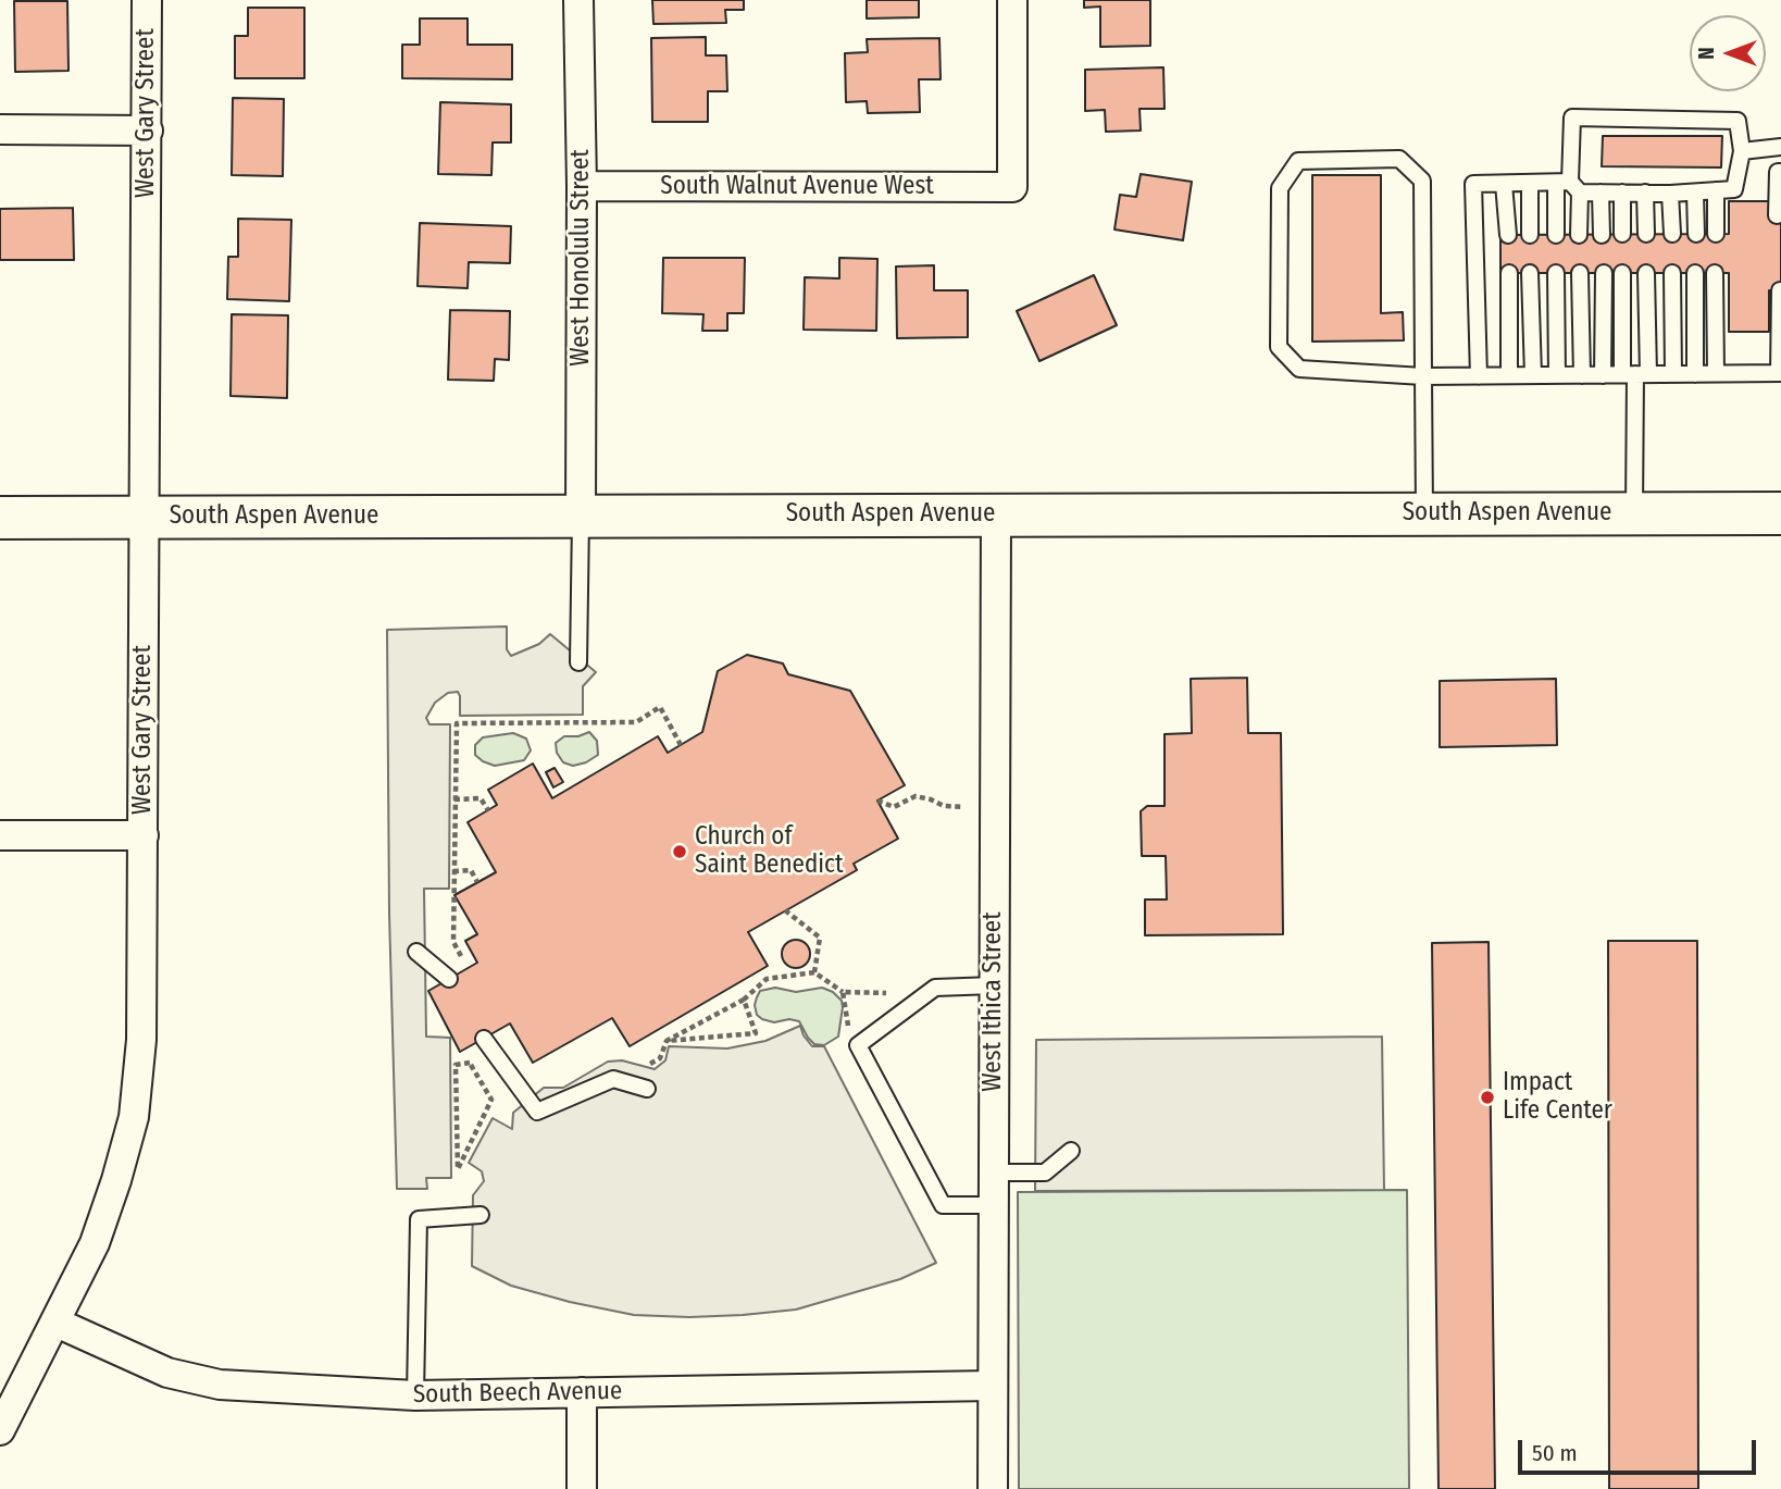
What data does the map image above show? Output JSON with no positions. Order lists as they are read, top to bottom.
{
  "streets": {
    "main road": ["South Aspen Avenue"],
    "street": [
      "West Gary Street",
      "South Walnut Avenue West",
      "West Honolulu Street",
      "West Ithica Street",
      "South Beech Avenue"
    ]
  },
  "crossings": [
    ["West Gary Street", "South Aspen Avenue"],
    ["West Gary Street", "South Beech Avenue"],
    ["South Walnut Avenue West", "West Honolulu Street"],
    ["West Honolulu Street", "South Aspen Avenue"],
    ["South Aspen Avenue", "West Ithica Street"],
    ["West Ithica Street", "South Beech Avenue"]
  ],
  "places": ["Church of Saint Benedict", "Impact Life Center"],
  "scale_bar": "50 m",
  "north": "left"
}
